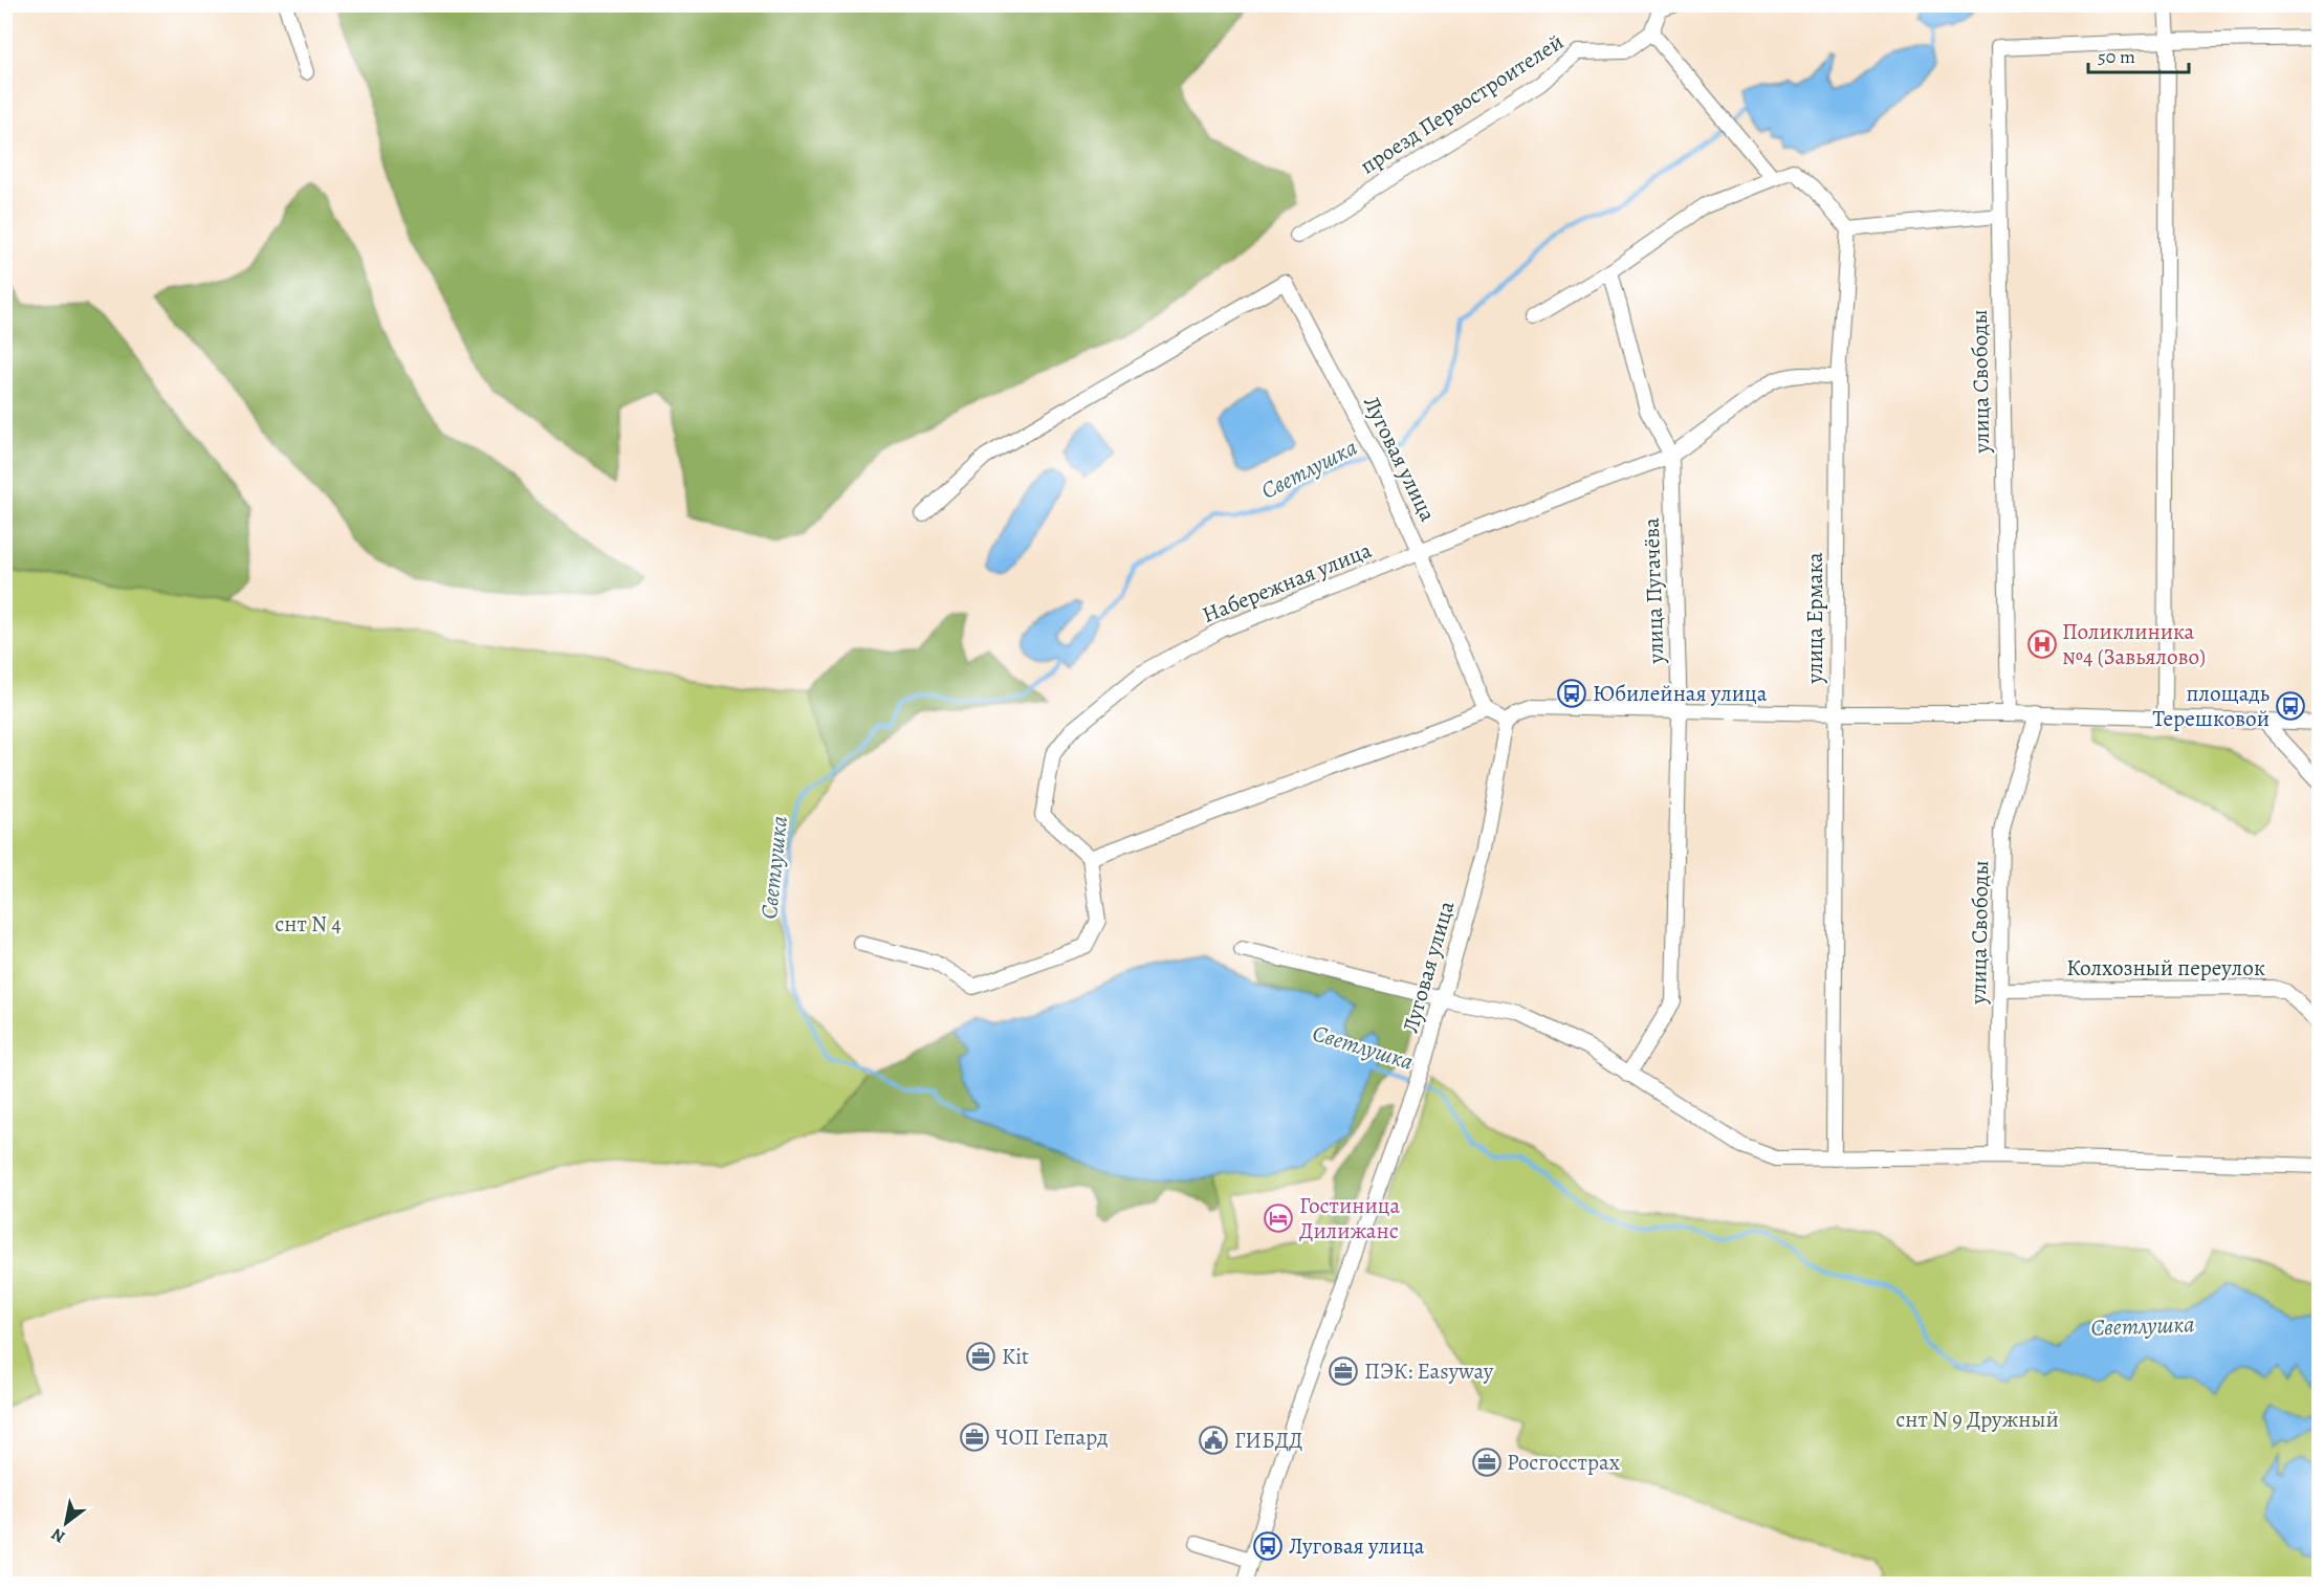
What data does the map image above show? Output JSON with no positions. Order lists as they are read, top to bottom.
{
  "streets": {
    "street": [
      "проезд Первостроителей",
      "улица Свободы",
      "Луговая улица",
      "Набережная улица",
      "улица Пугачёва",
      "улица Ермака",
      "Колхозный переулок"
    ]
  },
  "crossings": [
    ["улица Свободы", "Колхозный переулок"],
    ["Луговая улица", "Набережная улица"],
    ["Набережная улица", "улица Пугачёва"],
    ["Набережная улица", "улица Ермака"]
  ],
  "water": ["Светлушка"],
  "parks": ["снт N 4", "снт N 9 Дружный"],
  "places": {
    "hospital": ["Поликлиника №4 (Завьялово)"],
    "bus stop": ["Юбилейная улица", "площадь Терешковой", "Луговая улица"],
    "hotel": ["Гостиница Дилижанс"],
    "office": [
      "Kit",
      "ПЭК: Easyway",
      "ЧОП Гепард",
      "Росгосстрах"
    ],
    "public building": ["ГИБДД"]
  },
  "scale_bar": "50 m",
  "north": "bottom left"
}
